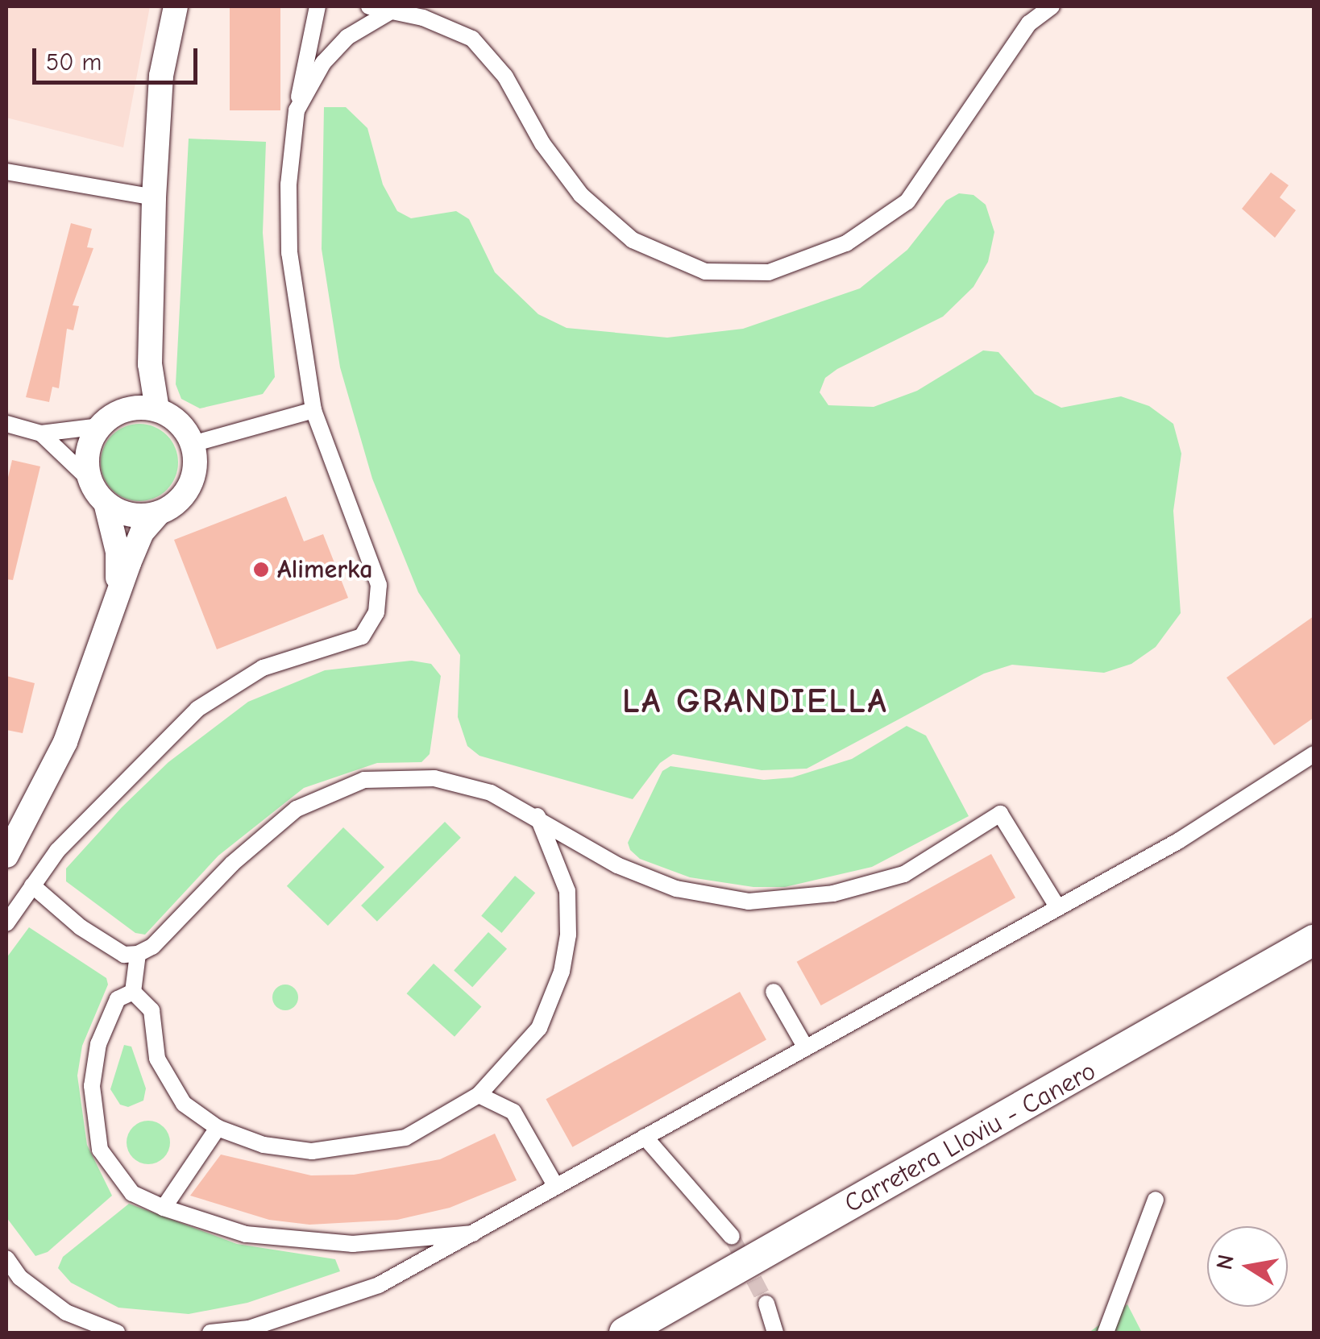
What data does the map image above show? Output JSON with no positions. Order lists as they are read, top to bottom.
{
  "streets": {
    "highway": ["Carretera Lloviu - Canero"]
  },
  "districts": ["LA GRANDIELLA"],
  "places": ["Alimerka"],
  "scale_bar": "50 m",
  "north": "left"
}
